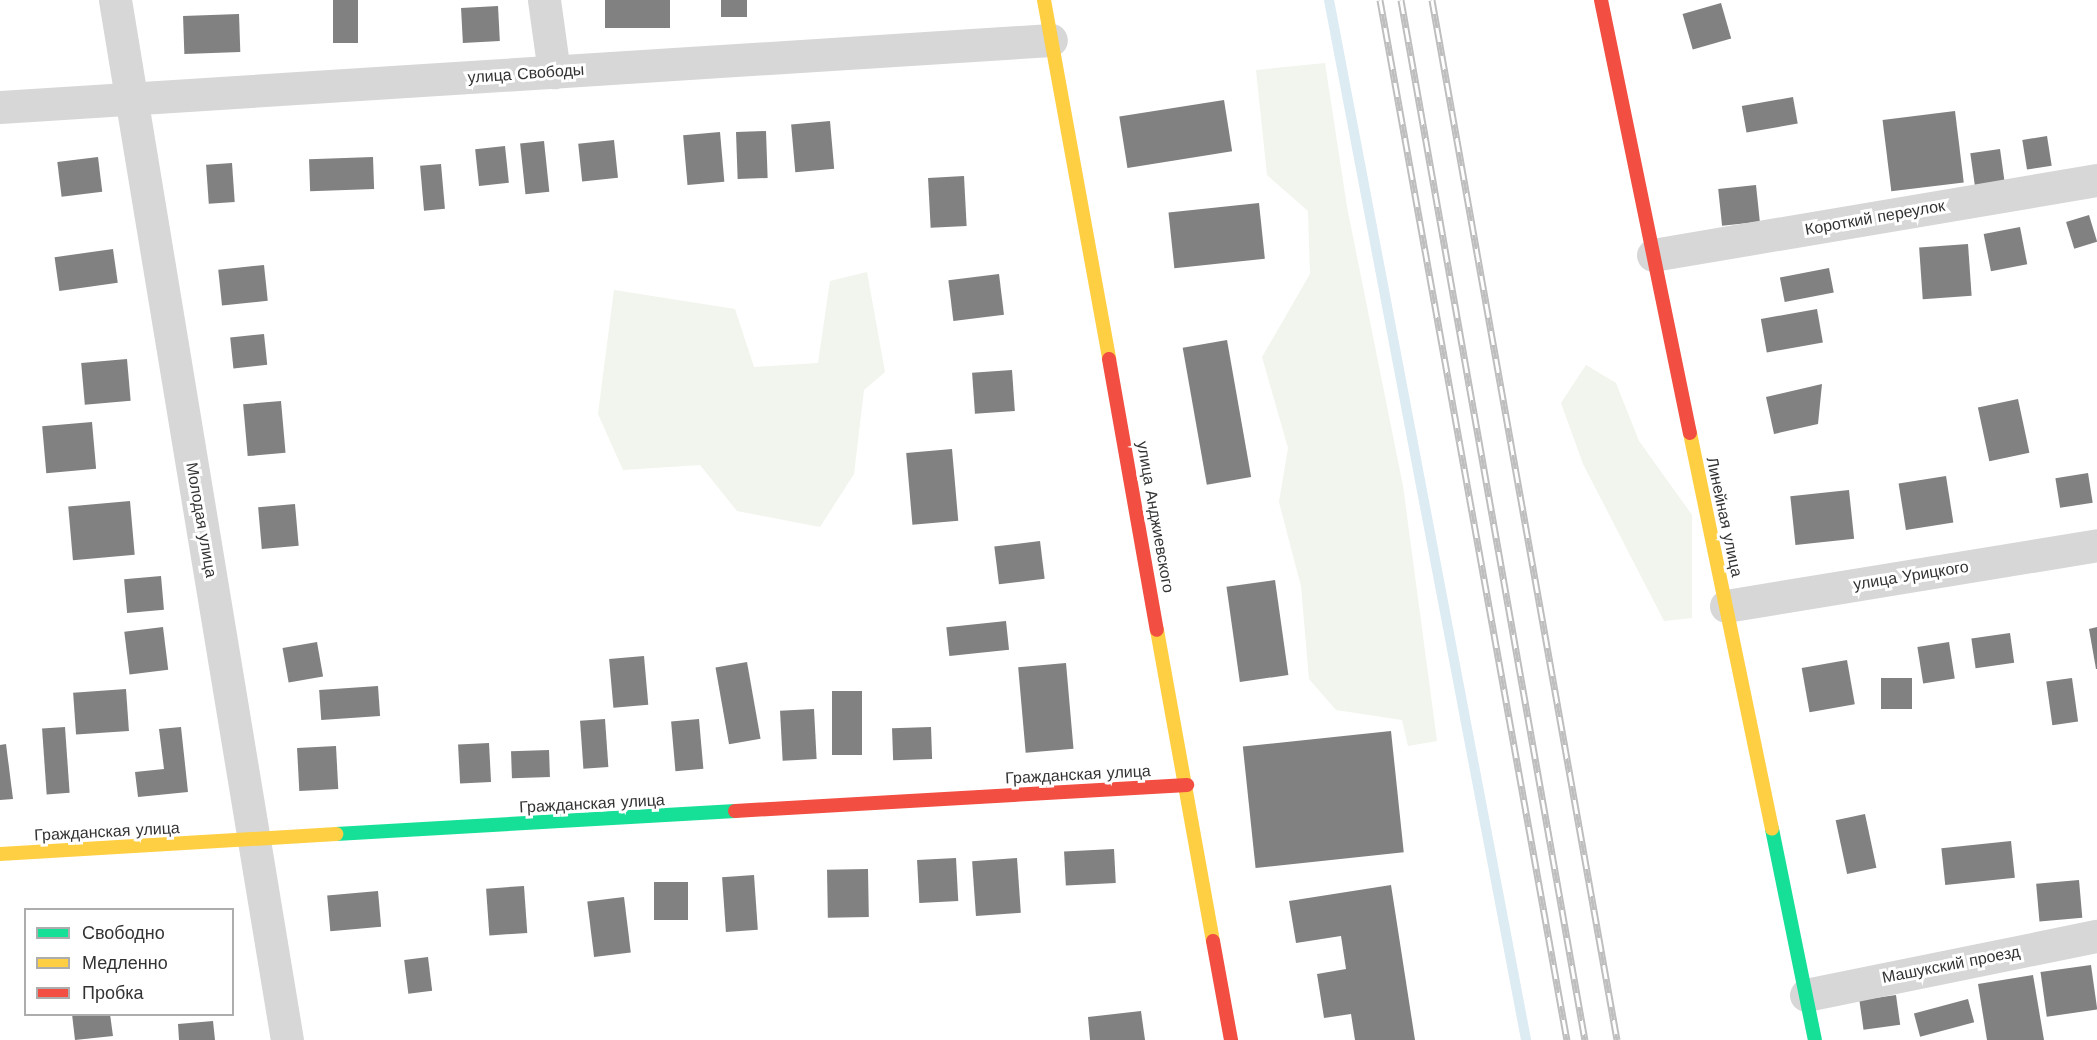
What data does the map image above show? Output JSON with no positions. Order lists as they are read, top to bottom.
{
  "streets": {
    "street": [
      "улица Свободы",
      "Короткий переулок",
      "улица Анджиевского",
      "Линейная улица",
      "Молодая улица",
      "улица Урицкого",
      "Гражданская улица",
      "Машукский проезд"
    ]
  },
  "crossings": [
    ["улица Свободы", "улица Анджиевского"],
    ["улица Свободы", "Молодая улица"],
    ["Короткий переулок", "Линейная улица"],
    ["улица Анджиевского", "Гражданская улица"],
    ["Линейная улица", "улица Урицкого"],
    ["Линейная улица", "Машукский проезд"],
    ["Молодая улица", "Гражданская улица"]
  ],
  "legend": ["Свободно", "Медленно", "Пробка"]
}
